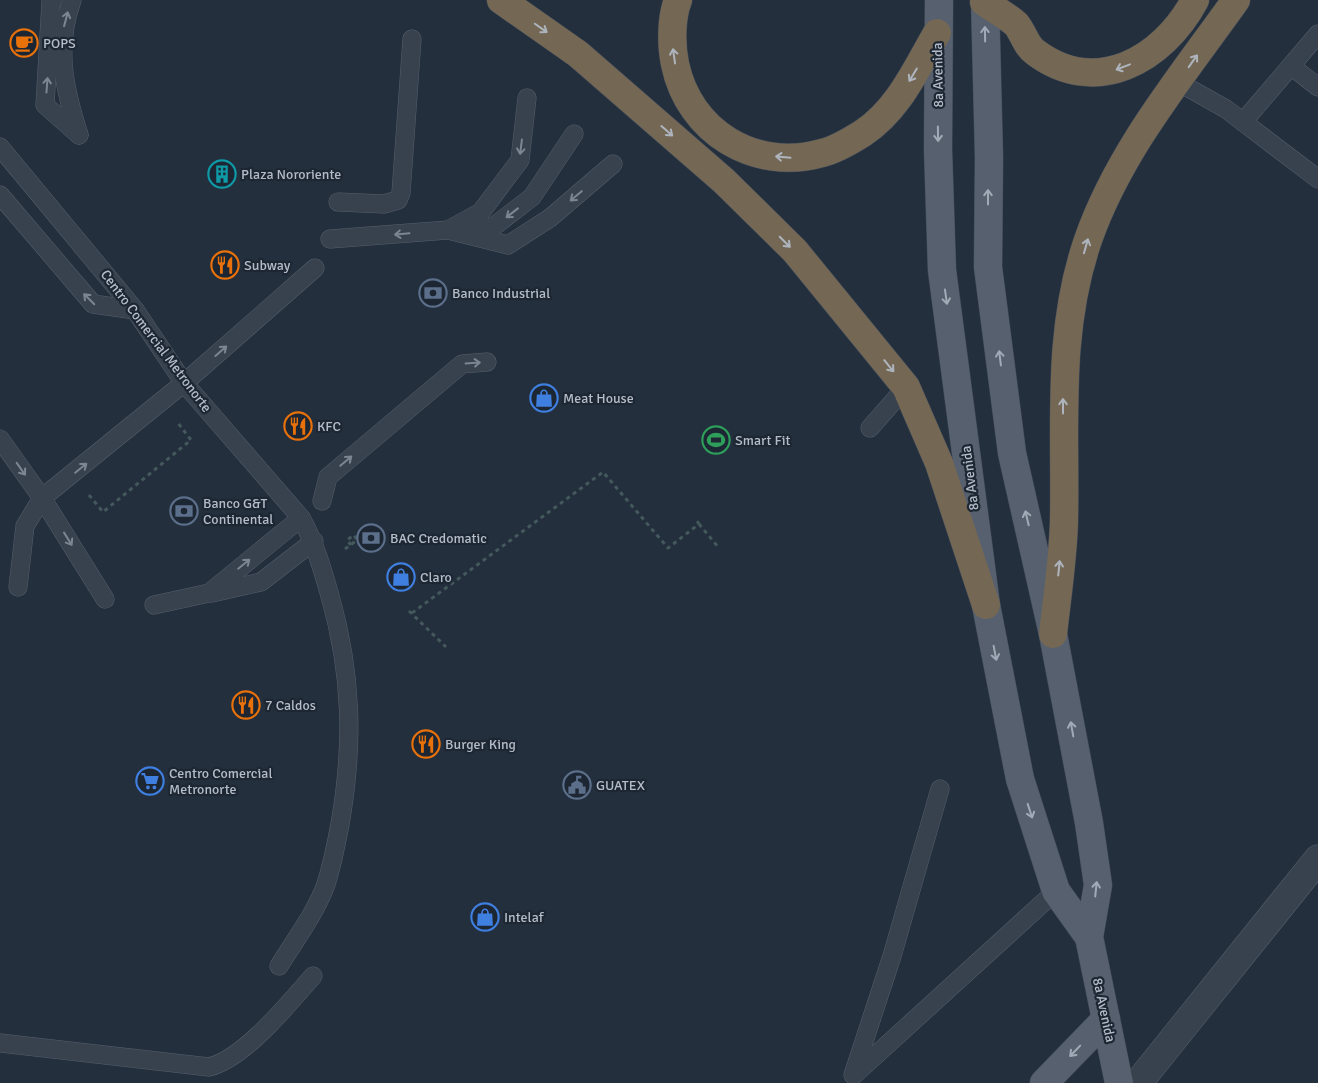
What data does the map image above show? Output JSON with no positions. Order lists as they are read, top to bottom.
{
  "streets": {
    "main road": ["8a Avenida"],
    "lane": ["Centro Comercial Metronorte"]
  },
  "places": {
    "cafe": ["POPS"],
    "building": ["Plaza Nororiente"],
    "restaurant": [
      "Subway",
      "KFC",
      "7 Caldos",
      "Burger King"
    ],
    "bank": ["Banco Industrial", "Banco G&T Continental", "BAC Credomatic"],
    "shop": ["Meat House", "Claro", "Intelaf"],
    "sports": ["Smart Fit"],
    "supermarket": ["Centro Comercial Metronorte"],
    "public building": ["GUATEX"]
  }
}
